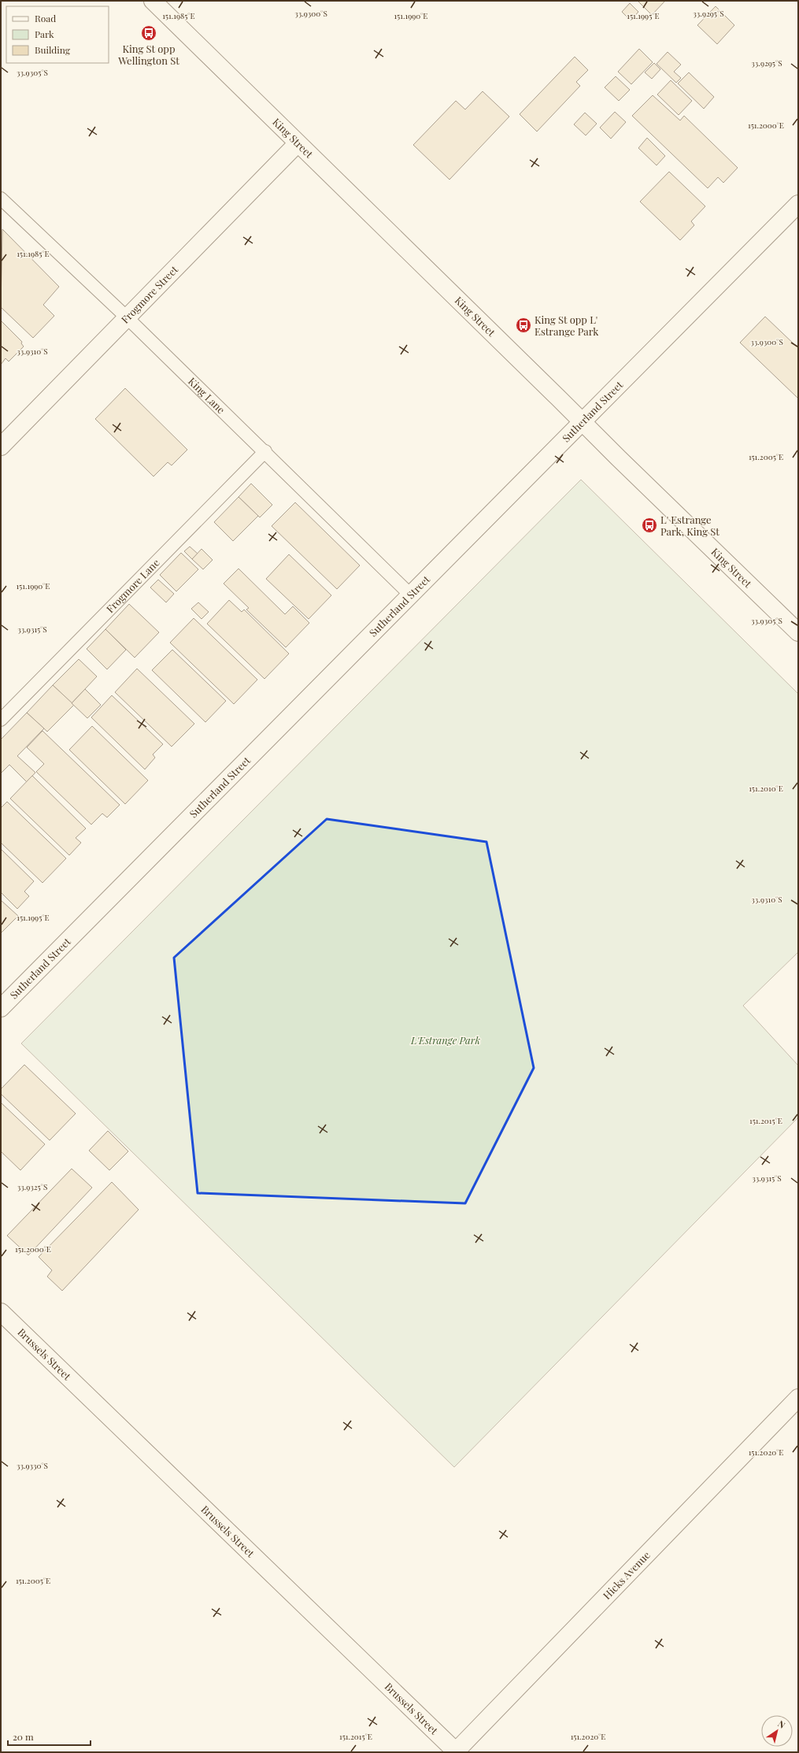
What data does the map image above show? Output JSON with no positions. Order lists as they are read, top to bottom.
{
  "streets": {
    "street": [
      "King Street",
      "Frogmore Street",
      "Sutherland Street",
      "Brussels Street",
      "Hicks Avenue"
    ],
    "lane": ["King Lane", "Frogmore Lane"]
  },
  "crossings": [
    ["King Street", "Frogmore Street"],
    ["King Street", "Sutherland Street"],
    ["Frogmore Street", "King Lane"],
    ["King Lane", "Sutherland Street"],
    ["King Lane", "Frogmore Lane"],
    ["Brussels Street", "Hicks Avenue"]
  ],
  "parks": ["L'Estrange Park"],
  "places": {
    "bus stop": ["King St opp Wellington St", "King St opp L' Estrange Park", "L' Estrange Park, King St"]
  },
  "legend": ["Road", "Park", "Building"],
  "scale_bar": "20 m",
  "north": "top right",
  "coordinates": [
    "33.9295°S",
    "33.9300°S",
    "151.1985°E",
    "151.1990°E",
    "151.1995°E",
    "33.9305°S",
    "151.2000°E",
    "33.9310°S",
    "151.2005°E",
    "33.9315°S",
    "151.2010°E",
    "151.2015°E",
    "33.9325°S",
    "151.2020°E",
    "33.9330°S"
  ]
}
